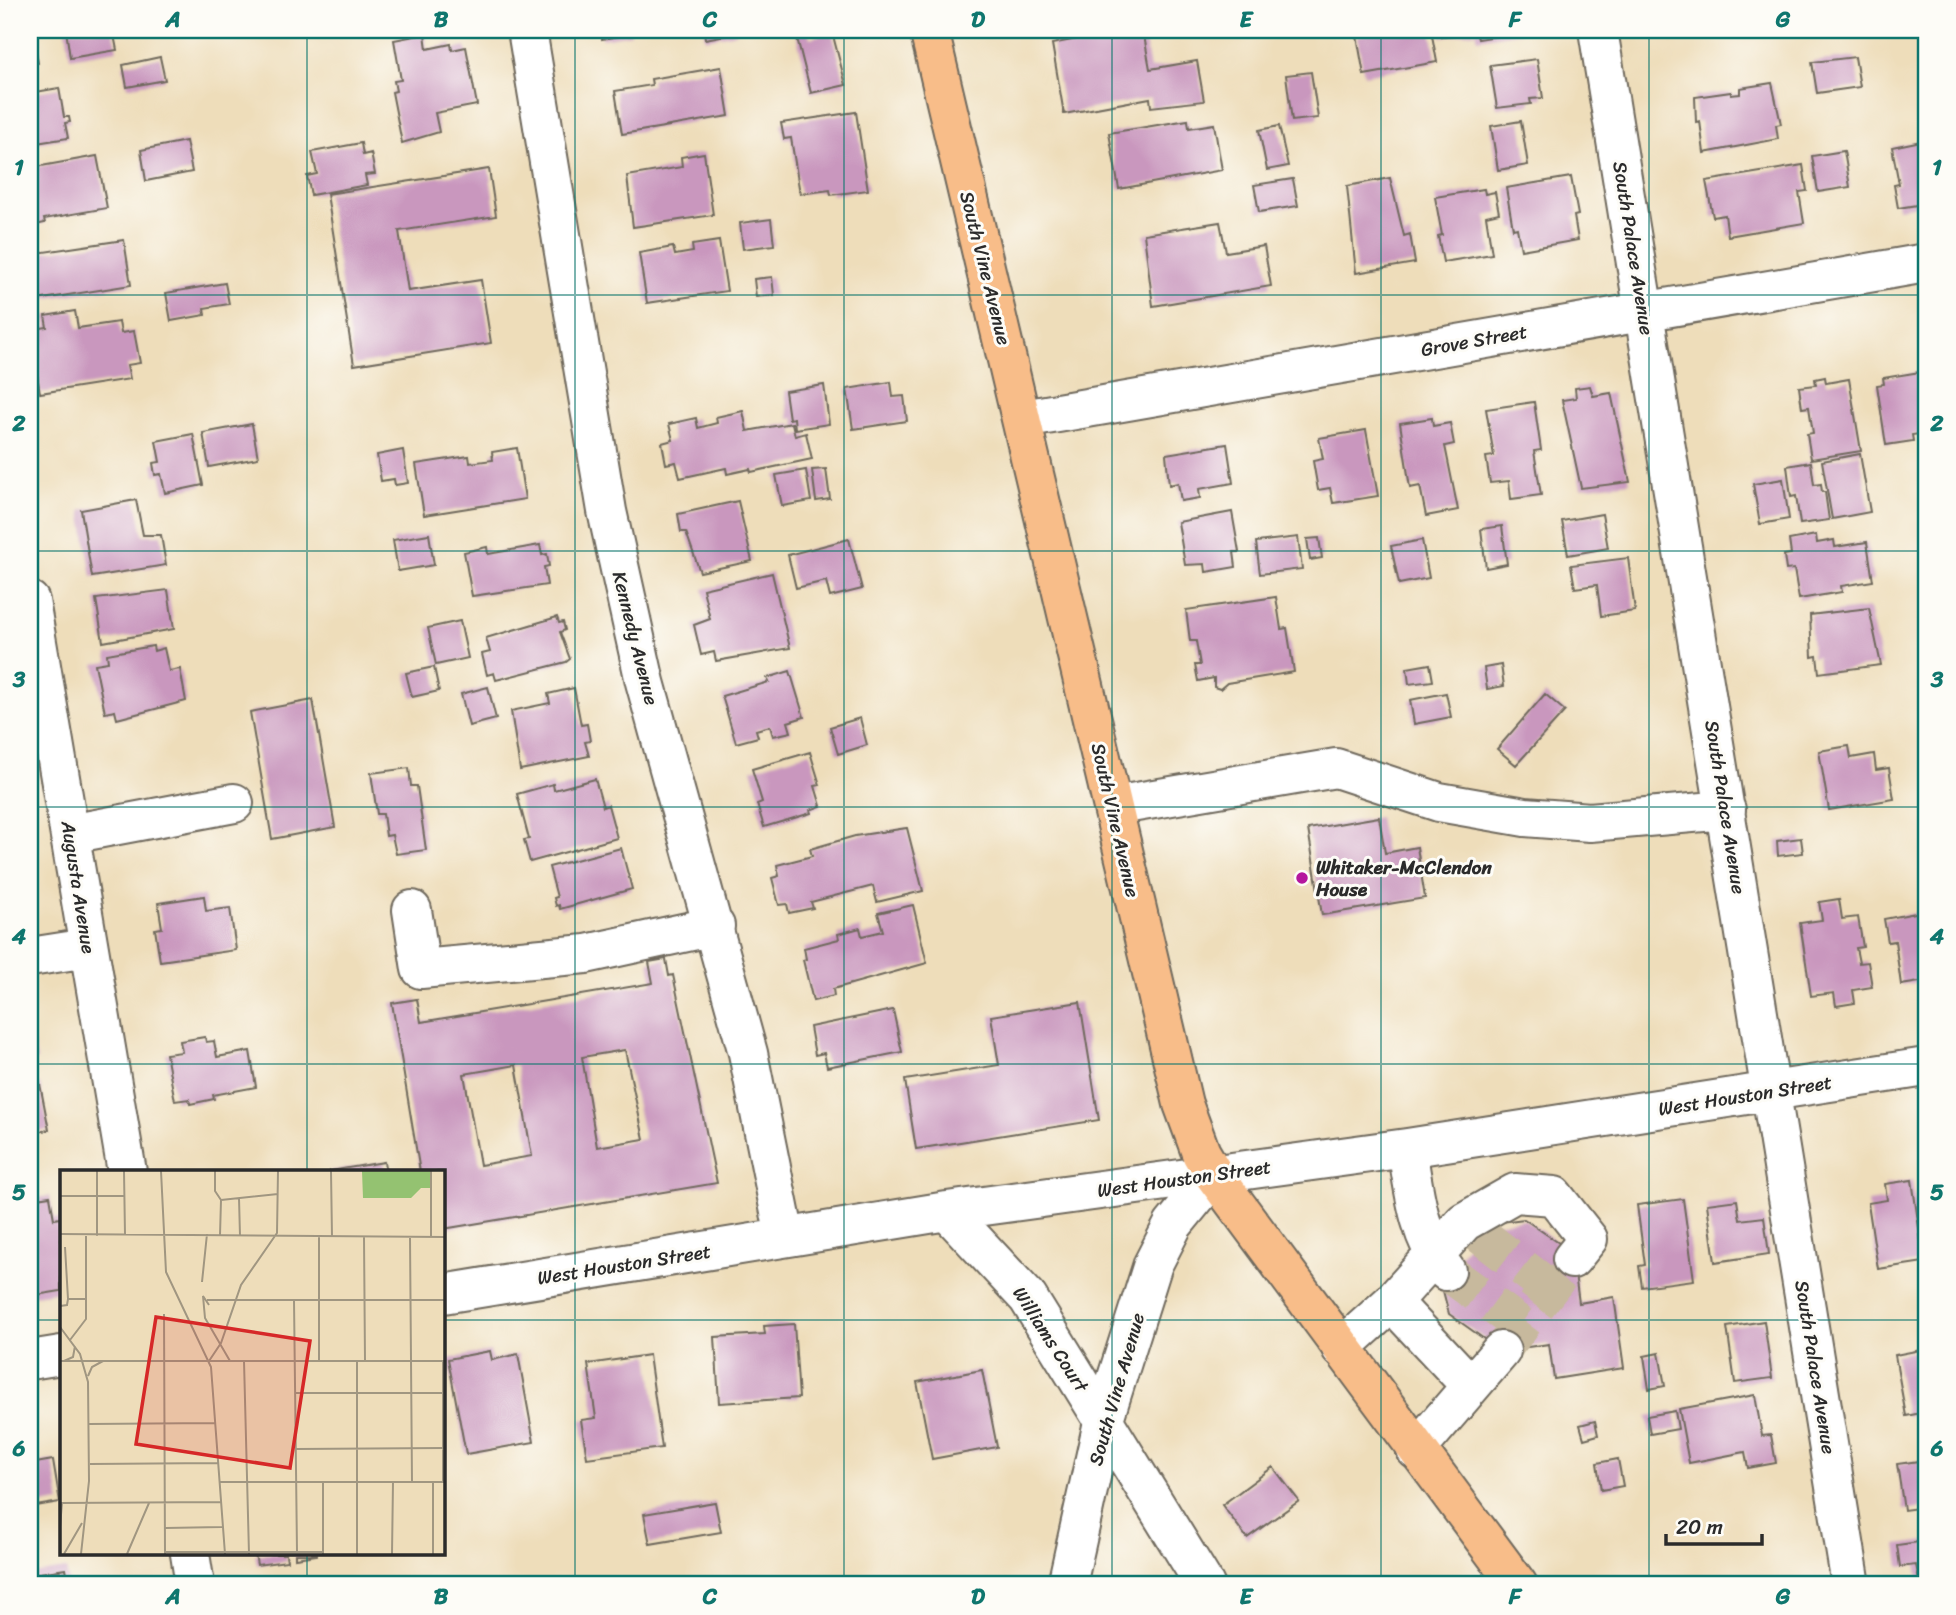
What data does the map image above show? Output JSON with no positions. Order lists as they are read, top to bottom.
{
  "streets": {
    "main road": ["South Vine Avenue"],
    "street": [
      "South Palace Avenue",
      "Grove Street",
      "Kennedy Avenue",
      "Augusta Avenue",
      "West Houston Street",
      "Williams Court"
    ]
  },
  "crossings": [
    ["South Palace Avenue", "Grove Street"],
    ["South Palace Avenue", "West Houston Street"],
    ["South Vine Avenue", "Grove Street"],
    ["South Vine Avenue", "West Houston Street"],
    ["South Vine Avenue", "Williams Court"],
    ["Kennedy Avenue", "West Houston Street"],
    ["West Houston Street", "Williams Court"]
  ],
  "places": ["Whitaker-McClendon House"],
  "scale_bar": "20 m",
  "grid": {
    "columns": [
      "A",
      "B",
      "C",
      "D",
      "E",
      "F",
      "G"
    ],
    "rows": [
      "1",
      "2",
      "3",
      "4",
      "5",
      "6"
    ]
  }
}
